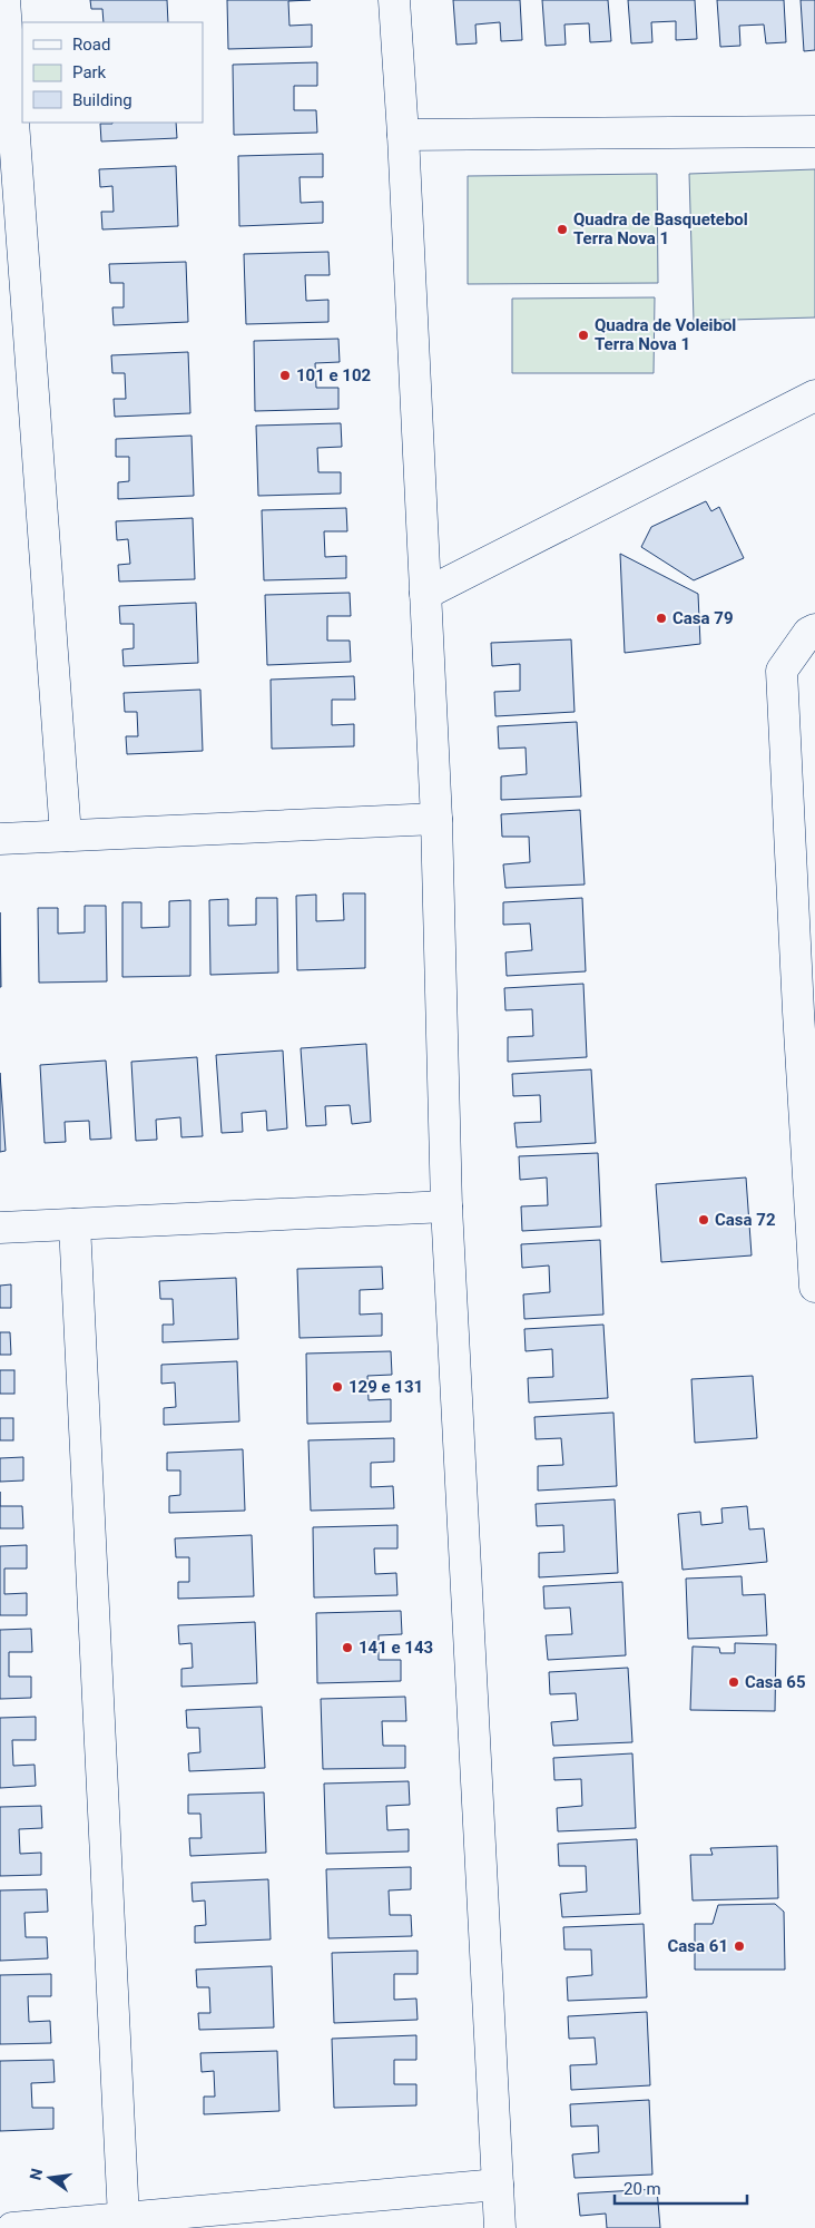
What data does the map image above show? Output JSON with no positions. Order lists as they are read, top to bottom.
{
  "places": [
    "Quadra de Basquetebol Terra Nova 1",
    "Quadra de Voleibol Terra Nova 1",
    "101 e 102",
    "Casa 79",
    "Casa 72",
    "129 e 131",
    "141 e 143",
    "Casa 65",
    "Casa 61"
  ],
  "legend": ["Road", "Park", "Building"],
  "scale_bar": "20 m",
  "north": "left"
}
